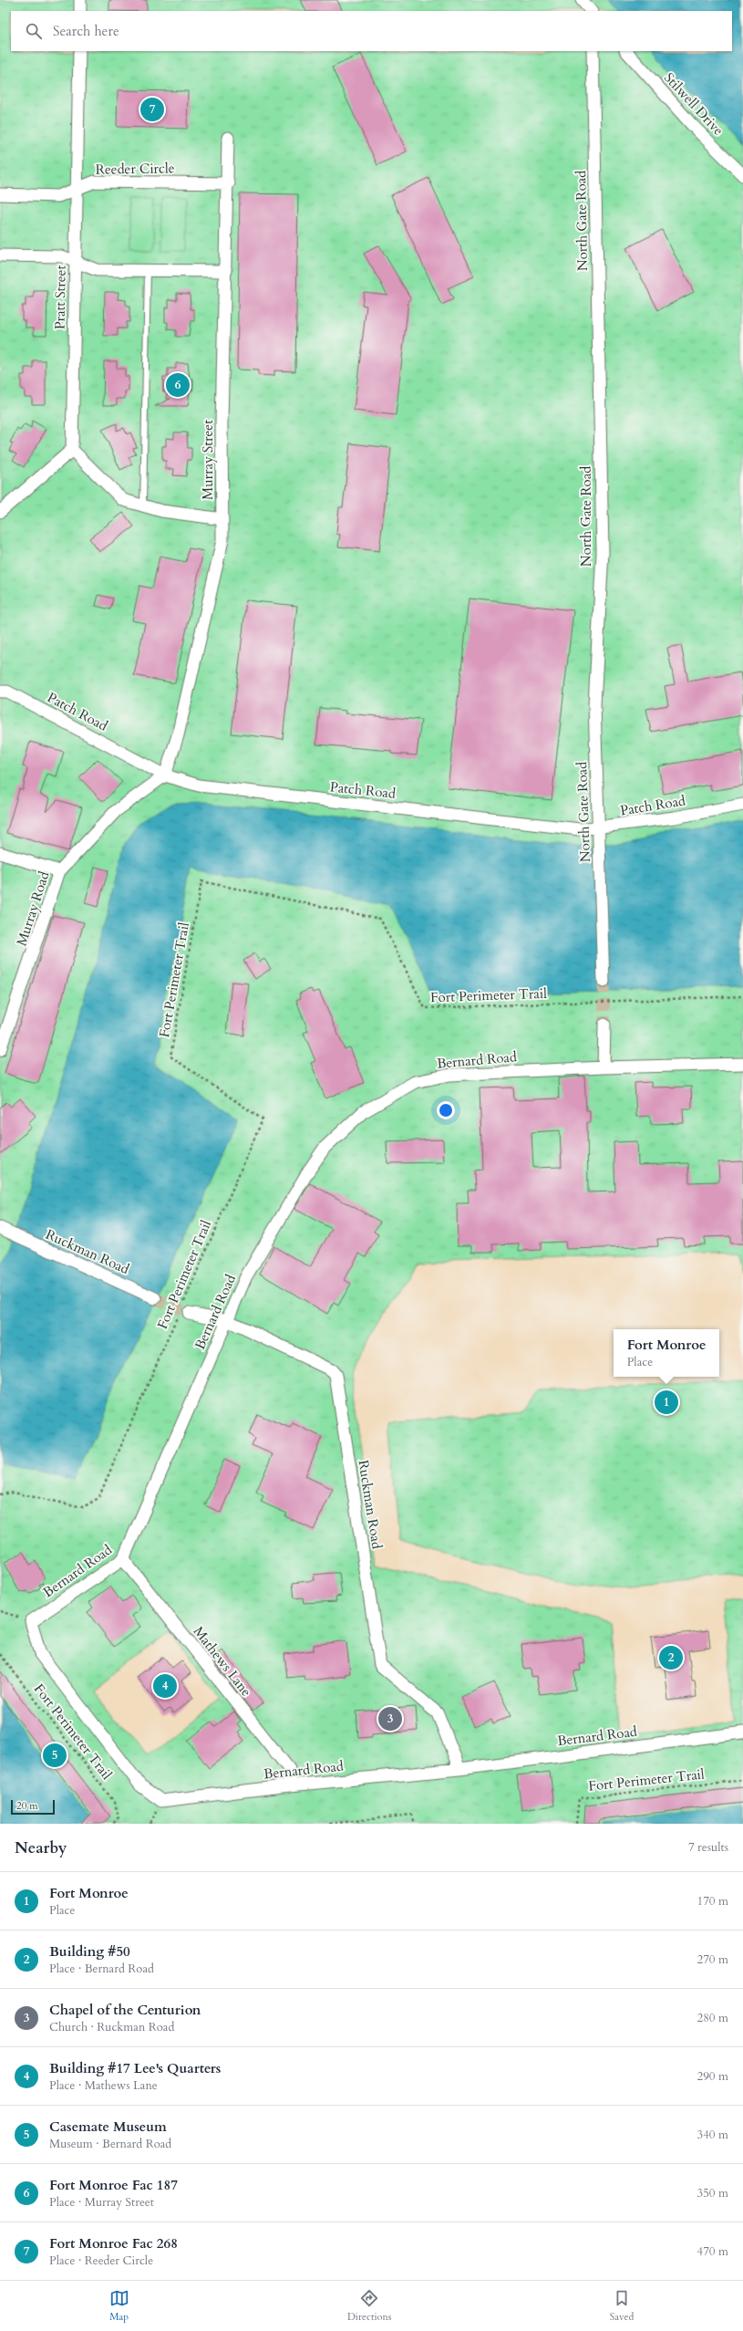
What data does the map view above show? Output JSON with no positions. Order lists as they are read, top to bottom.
{
  "streets": {
    "street": [
      "Stilwell Drive",
      "Reeder Circle",
      "North Gate Road",
      "Pratt Street",
      "Murray Street",
      "Patch Road",
      "Murray Road",
      "Bernard Road",
      "Ruckman Road",
      "Mathews Lane"
    ],
    "path": ["Fort Perimeter Trail"]
  },
  "crossings": [
    ["Reeder Circle", "Pratt Street"],
    ["Reeder Circle", "Murray Street"],
    ["North Gate Road", "Patch Road"],
    ["Murray Street", "Patch Road"],
    ["Murray Street", "Murray Road"],
    ["Patch Road", "Murray Road"],
    ["Fort Perimeter Trail", "Ruckman Road"],
    ["Bernard Road", "Ruckman Road"],
    ["Bernard Road", "Mathews Lane"]
  ],
  "scale_bar": "20 m",
  "page": {
    "search": "Search here",
    "pins": [
      "7",
      "6",
      "1",
      "2",
      "4",
      "3",
      "5"
    ],
    "popup": ["Fort Monroe", "Place"],
    "scale": "20 m",
    "heading": ["Nearby", "7 results"],
    "list": [
      {
        "mark": "1",
        "name": "Fort Monroe",
        "note": "Place",
        "value": "170 m"
      },
      {
        "mark": "2",
        "name": "Building #50",
        "note": "Place · Bernard Road",
        "value": "270 m"
      },
      {
        "mark": "3",
        "name": "Chapel of the Centurion",
        "note": "Church · Ruckman Road",
        "value": "280 m"
      },
      {
        "mark": "4",
        "name": "Building #17 Lee's Quarters",
        "note": "Place · Mathews Lane",
        "value": "290 m"
      },
      {
        "mark": "5",
        "name": "Casemate Museum",
        "note": "Museum · Bernard Road",
        "value": "340 m"
      },
      {
        "mark": "6",
        "name": "Fort Monroe Fac 187",
        "note": "Place · Murray Street",
        "value": "350 m"
      },
      {
        "mark": "7",
        "name": "Fort Monroe Fac 268",
        "note": "Place · Reeder Circle",
        "value": "470 m"
      }
    ],
    "nav": ["Map", "Directions", "Saved"]
  }
}
